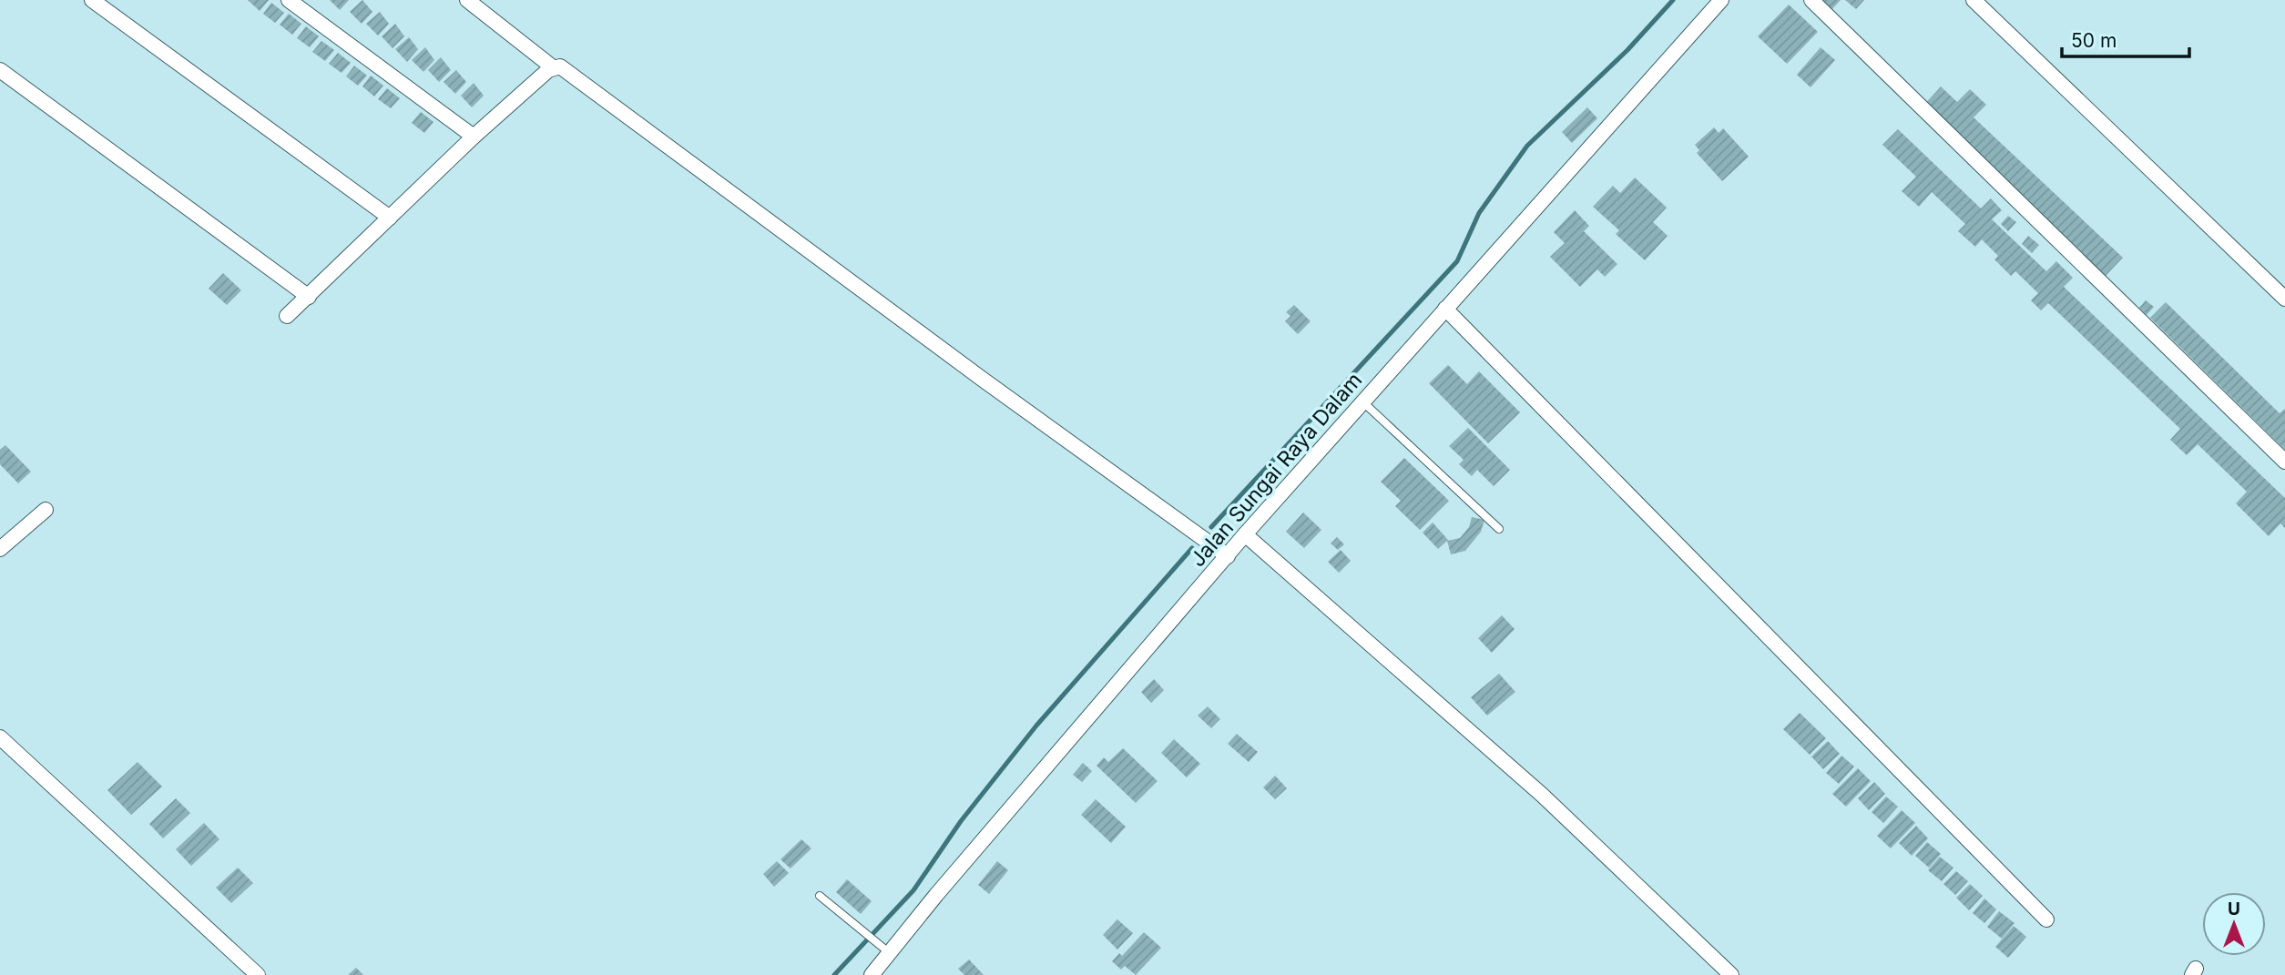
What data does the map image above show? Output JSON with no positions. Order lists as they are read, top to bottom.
{
  "streets": {
    "street": ["Jalan Sungai Raya Dalam"]
  },
  "scale_bar": "50 m",
  "north": "top"
}
